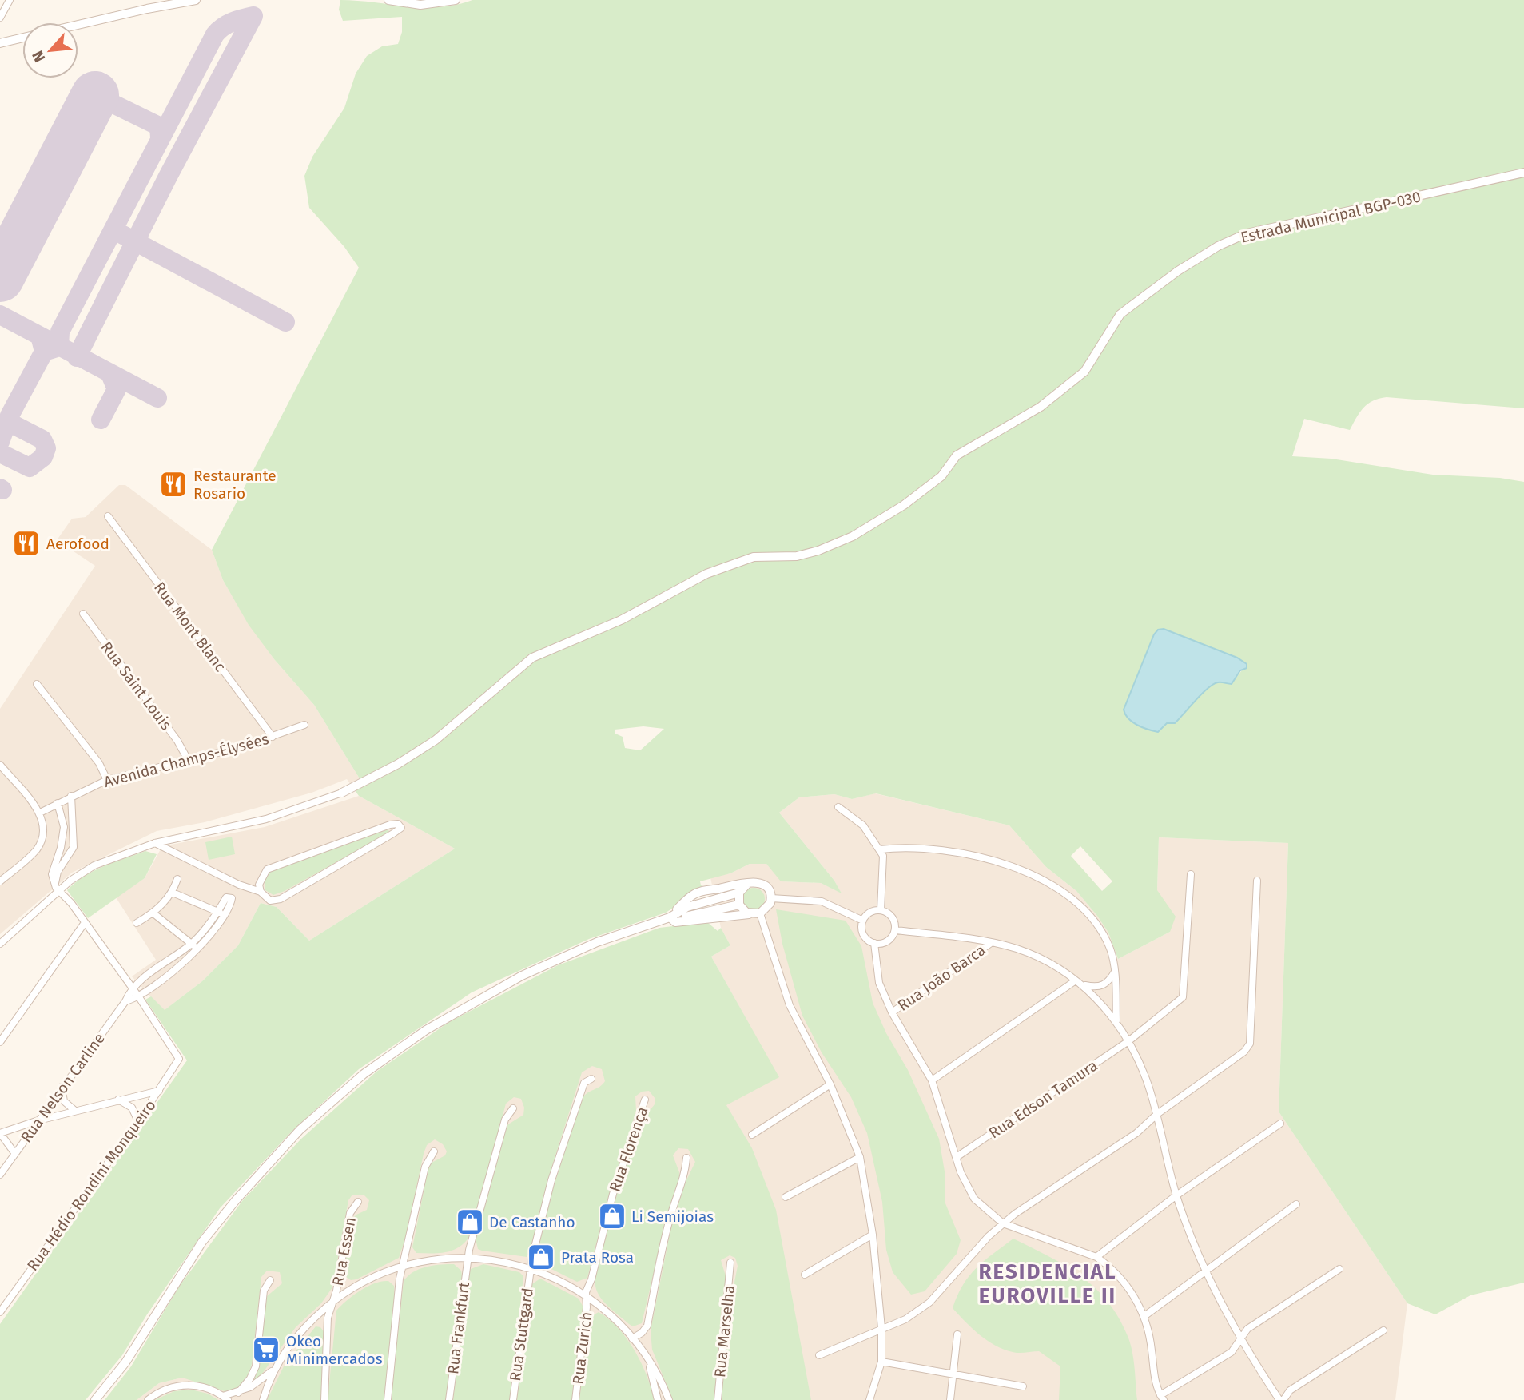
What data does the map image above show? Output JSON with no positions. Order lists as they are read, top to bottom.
{
  "streets": {
    "street": [
      "Estrada Municipal BGP-030",
      "Rua Mont Blanc",
      "Rua Saint Louis",
      "Avenida Champs-Élysées",
      "Rua João Barca",
      "Rua Nelson Carline",
      "Rua Edson Tamura",
      "Rua Florença",
      "Rua Hédio Rondini Monqueiro",
      "Rua Essen",
      "Rua Frankfurt",
      "Rua Marselha",
      "Rua Stuttgard",
      "Rua Zurich"
    ]
  },
  "crossings": [
    ["Rua Mont Blanc", "Avenida Champs-Élysées"],
    ["Rua Saint Louis", "Avenida Champs-Élysées"],
    ["Rua Nelson Carline", "Rua Hédio Rondini Monqueiro"],
    ["Rua Florença", "Rua Zurich"]
  ],
  "districts": ["RESIDENCIAL EUROVILLE II"],
  "places": {
    "restaurant": ["Restaurante Rosario", "Aerofood"],
    "shop": ["Li Semijoias", "De Castanho", "Prata Rosa"],
    "supermarket": ["Okeo Minimercados"]
  },
  "north": "bottom left"
}
